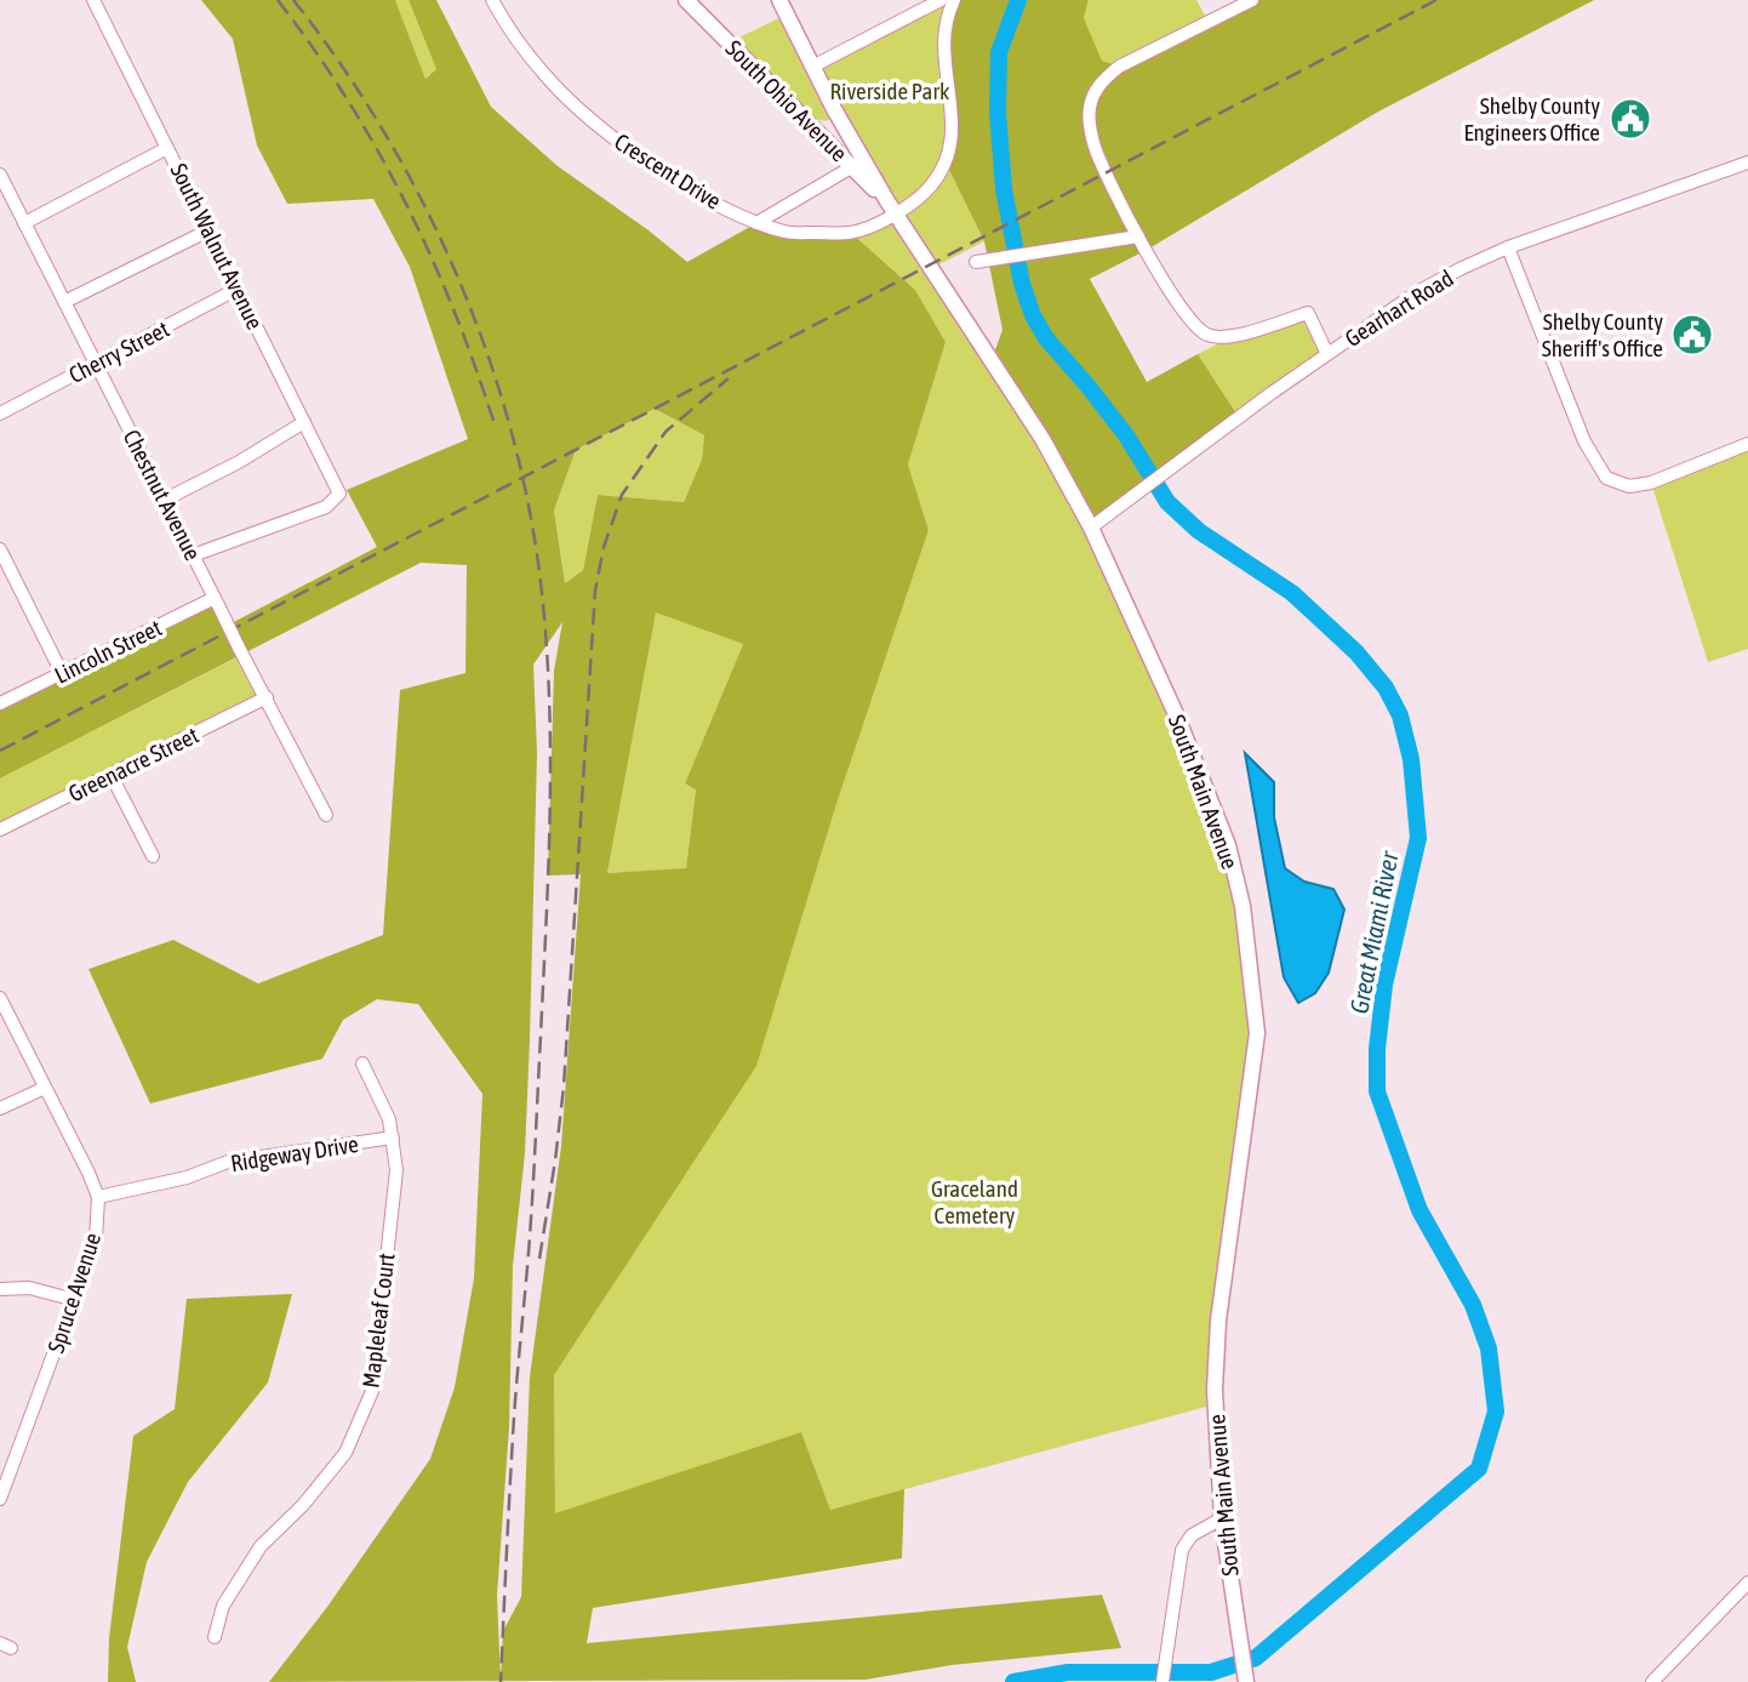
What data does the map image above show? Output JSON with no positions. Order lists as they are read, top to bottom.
{
  "streets": {
    "main road": ["South Ohio Avenue", "South Main Avenue"],
    "street": [
      "Crescent Drive",
      "South Walnut Avenue",
      "Gearhart Road",
      "Cherry Street",
      "Chestnut Avenue",
      "Lincoln Street",
      "Greenacre Street",
      "Ridgeway Drive",
      "Spruce Avenue",
      "Mapleleaf Court"
    ]
  },
  "crossings": [
    ["South Ohio Avenue", "South Main Avenue"],
    ["Crescent Drive", "South Main Avenue"],
    ["South Walnut Avenue", "Cherry Street"],
    ["South Walnut Avenue", "Chestnut Avenue"],
    ["Gearhart Road", "South Main Avenue"],
    ["Cherry Street", "Chestnut Avenue"],
    ["Chestnut Avenue", "Lincoln Street"],
    ["Chestnut Avenue", "Greenacre Street"],
    ["Ridgeway Drive", "Spruce Avenue"],
    ["Ridgeway Drive", "Mapleleaf Court"]
  ],
  "water": ["Great Miami River"],
  "parks": ["Riverside Park", "Graceland Cemetery"],
  "places": {
    "public building": ["Shelby County Engineers Office", "Shelby County Sheriff's Office"]
  }
}
